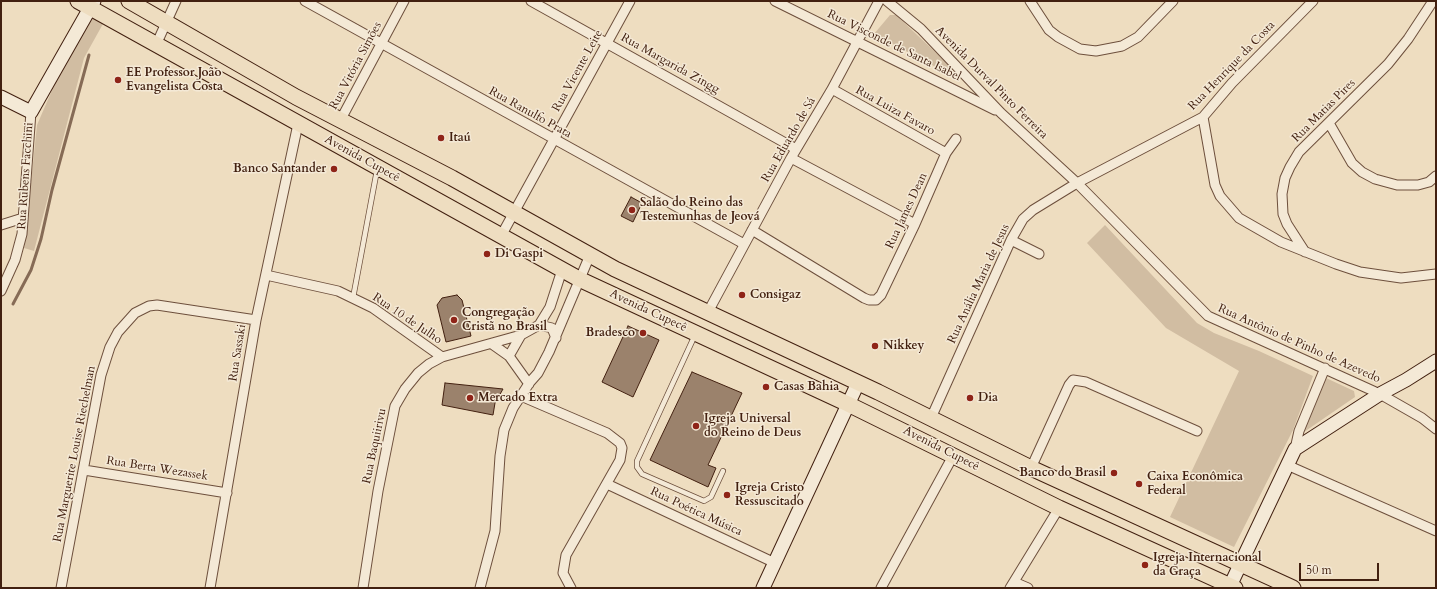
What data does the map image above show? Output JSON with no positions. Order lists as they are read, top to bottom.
{
  "streets": {
    "main road": ["Avenida Cupecê"],
    "street": [
      "Rua Visconde de Santa Isabel",
      "Rua Margarida Zingg",
      "Rua Vitória Simões",
      "Rua Henrique da Costa",
      "Rua Vicente Leite",
      "Avenida Durval Pinto Ferreira",
      "Rua Luiza Favaro",
      "Rua Matias Pires",
      "Rua Ranulfo Prata",
      "Rua Eduardo de Sá",
      "Rua Rubens Facchini",
      "Rua James Dean",
      "Rua Anália Maria de Jesus",
      "Rua 10 de Julho",
      "Rua Antônio de Pinho de Azevedo",
      "Rua Sassaki",
      "Rua Baquiirivu",
      "Rua Marguerite Louise Riechelman",
      "Rua Berta Wezassek",
      "Rua Poética Música"
    ]
  },
  "crossings": [
    ["Rua Visconde de Santa Isabel", "Avenida Durval Pinto Ferreira"],
    ["Rua Visconde de Santa Isabel", "Rua Eduardo de Sá"],
    ["Rua Margarida Zingg", "Rua Vicente Leite"],
    ["Rua Margarida Zingg", "Rua Eduardo de Sá"],
    ["Rua Vitória Simões", "Rua Ranulfo Prata"],
    ["Rua Vitória Simões", "Avenida Cupecê"],
    ["Rua Henrique da Costa", "Avenida Durval Pinto Ferreira"],
    ["Rua Henrique da Costa", "Rua Anália Maria de Jesus"],
    ["Rua Henrique da Costa", "Rua Antônio de Pinho de Azevedo"],
    ["Rua Vicente Leite", "Rua Ranulfo Prata"],
    ["Rua Vicente Leite", "Avenida Cupecê"],
    ["Avenida Durval Pinto Ferreira", "Rua Anália Maria de Jesus"],
    ["Avenida Durval Pinto Ferreira", "Rua Antônio de Pinho de Azevedo"],
    ["Rua Luiza Favaro", "Rua Eduardo de Sá"],
    ["Rua Luiza Favaro", "Rua James Dean"],
    ["Rua Ranulfo Prata", "Rua Eduardo de Sá"],
    ["Rua Eduardo de Sá", "Avenida Cupecê"],
    ["Rua Eduardo de Sá", "Rua James Dean"],
    ["Avenida Cupecê", "Rua Rubens Facchini"],
    ["Avenida Cupecê", "Rua Anália Maria de Jesus"],
    ["Avenida Cupecê", "Rua Sassaki"],
    ["Avenida Cupecê", "Rua Baquiirivu"],
    ["Rua Anália Maria de Jesus", "Rua Antônio de Pinho de Azevedo"],
    ["Rua 10 de Julho", "Rua Sassaki"],
    ["Rua 10 de Julho", "Rua Baquiirivu"],
    ["Rua Sassaki", "Rua Marguerite Louise Riechelman"],
    ["Rua Sassaki", "Rua Berta Wezassek"],
    ["Rua Marguerite Louise Riechelman", "Rua Berta Wezassek"]
  ],
  "places": [
    "EE Professor João Evangelista Costa",
    "Itaú",
    "Banco Santander",
    "Salão do Reino das Testemunhas de Jeová",
    "Di Gaspi",
    "Consigaz",
    "Congregação Cristã no Brasil",
    "Bradesco",
    "Nikkey",
    "Casas Bahia",
    "Mercado Extra",
    "Dia",
    "Igreja Universal do Reino de Deus",
    "Banco do Brasil",
    "Caixa Econômica Federal",
    "Igreja Cristo Ressuscitado",
    "Igreja Internacional da Graça"
  ],
  "scale_bar": "50 m"
}
